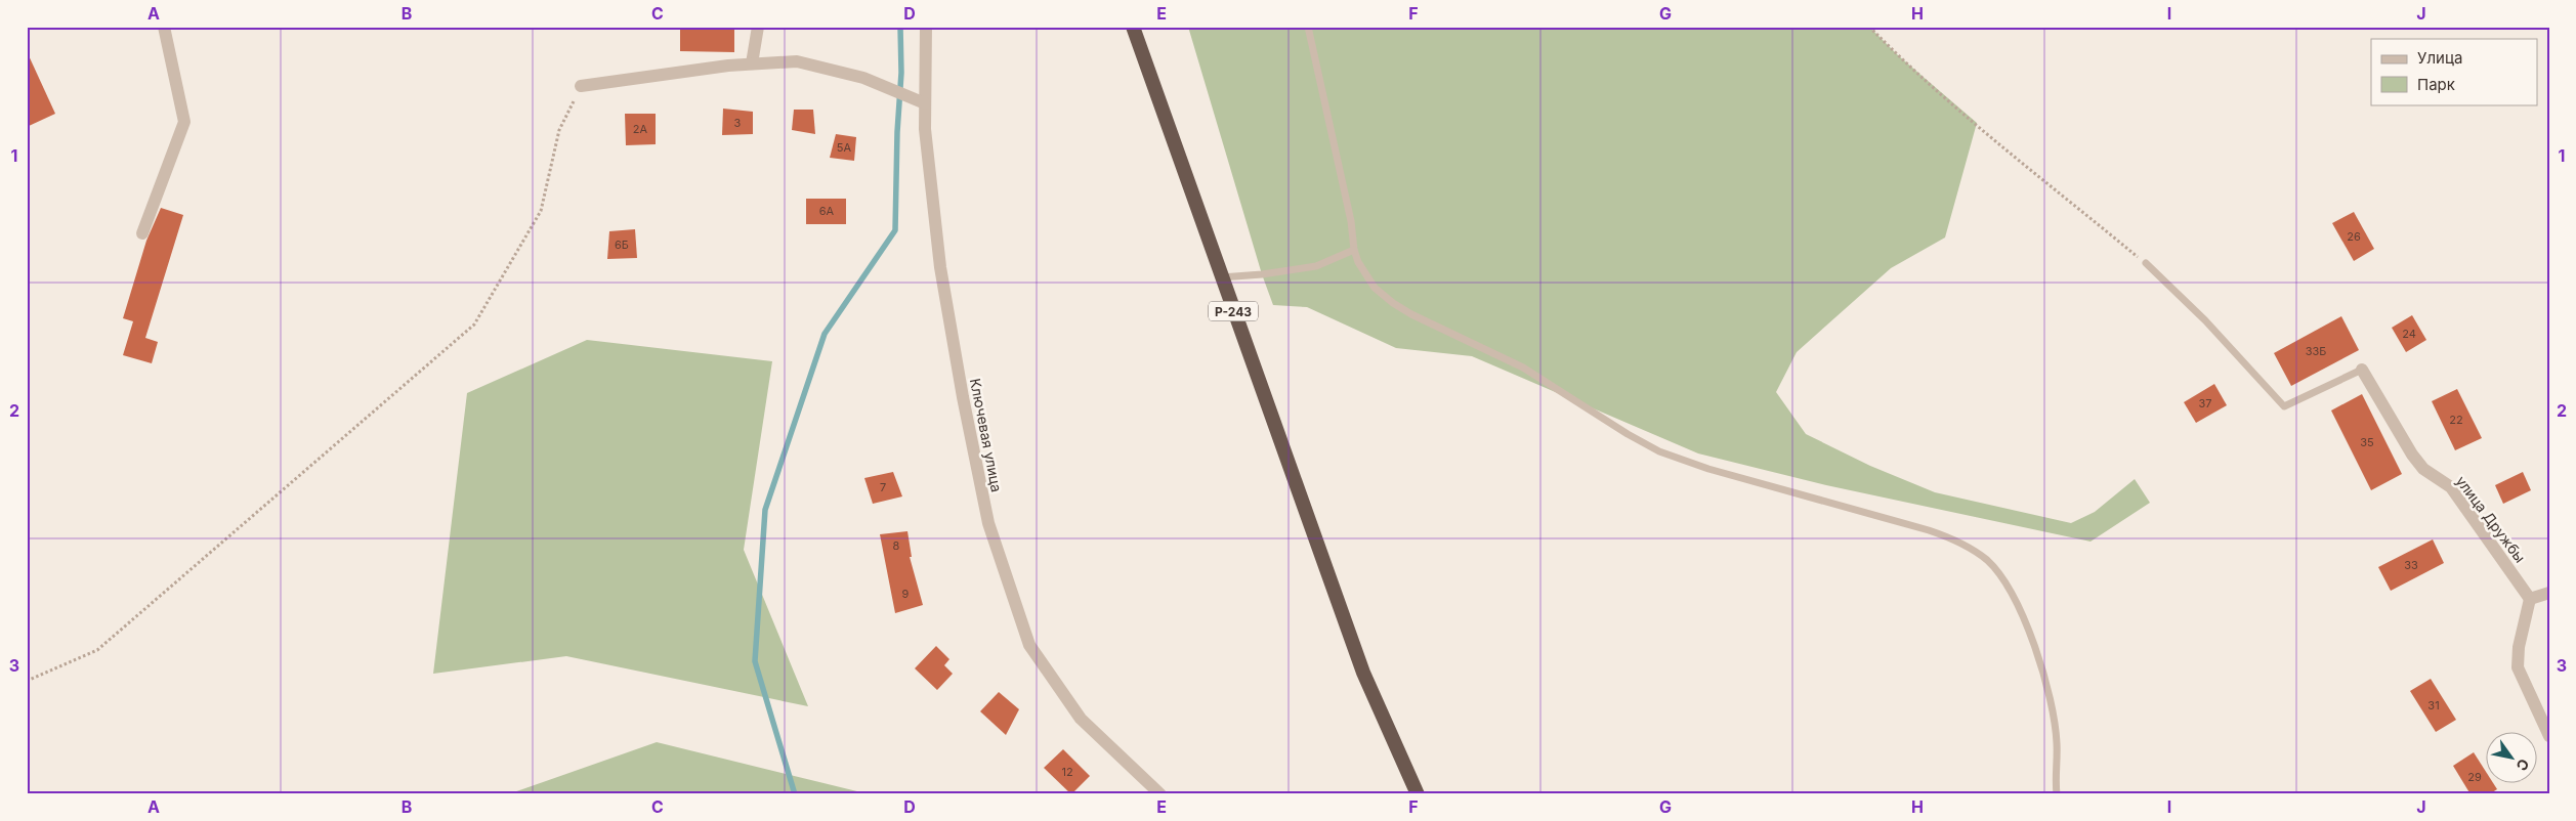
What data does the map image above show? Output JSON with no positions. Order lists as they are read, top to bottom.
{
  "streets": {
    "highway": ["Р-243"],
    "street": ["Ключевая улица", "улица Дружбы"]
  },
  "house_numbers": [
    "3",
    "2А",
    "5А",
    "6А",
    "26",
    "6Б",
    "24",
    "33Б",
    "37",
    "22",
    "35",
    "7",
    "8",
    "33",
    "9",
    "31",
    "12",
    "29"
  ],
  "legend": ["Улица", "Парк"],
  "north": "bottom right",
  "grid": {
    "columns": [
      "A",
      "B",
      "C",
      "D",
      "E",
      "F",
      "G",
      "H",
      "I",
      "J"
    ],
    "rows": ["1", "2", "3"]
  }
}
